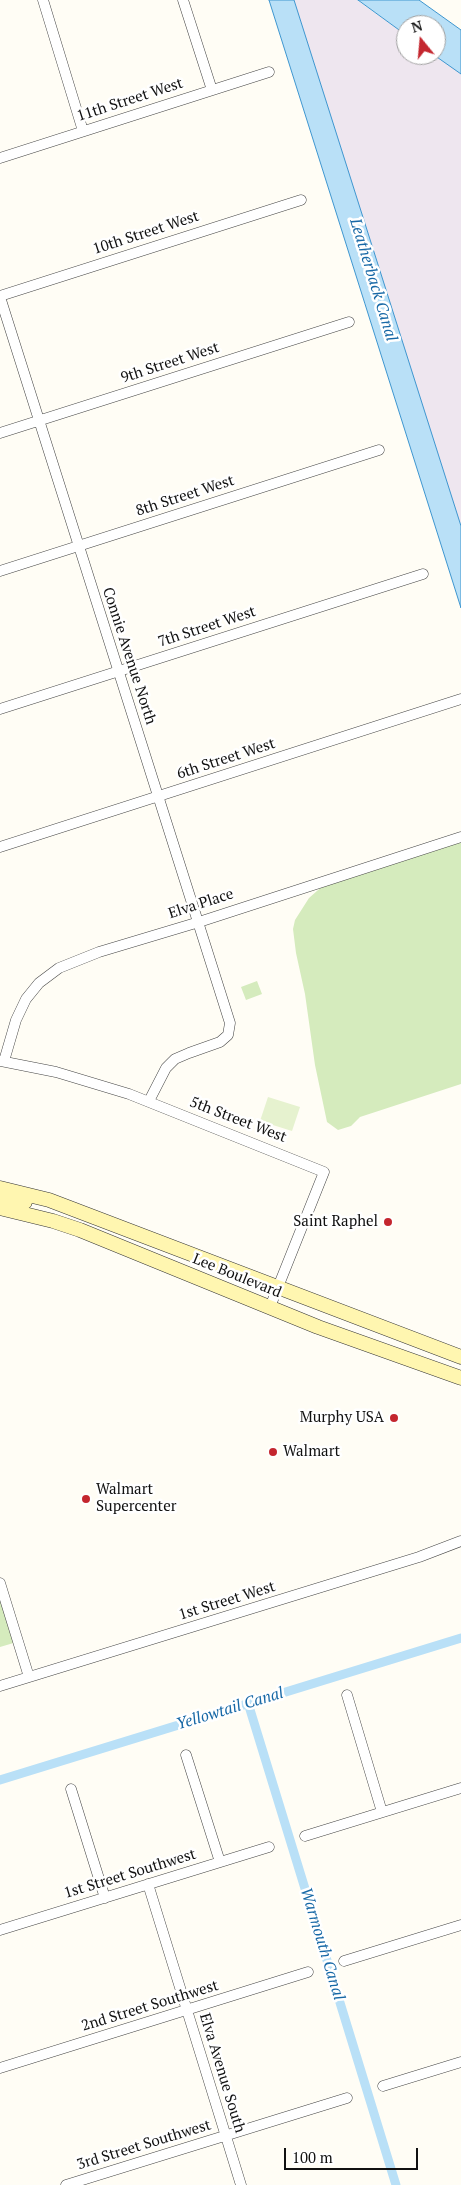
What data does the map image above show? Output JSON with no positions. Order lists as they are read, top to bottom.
{
  "streets": {
    "main road": ["Lee Boulevard"],
    "street": [
      "11th Street West",
      "10th Street West",
      "9th Street West",
      "8th Street West",
      "7th Street West",
      "Connie Avenue North",
      "6th Street West",
      "Elva Place",
      "5th Street West",
      "1st Street West",
      "1st Street Southwest",
      "2nd Street Southwest",
      "Elva Avenue South",
      "3rd Street Southwest"
    ]
  },
  "crossings": [
    ["10th Street West", "Connie Avenue North"],
    ["9th Street West", "Connie Avenue North"],
    ["8th Street West", "Connie Avenue North"],
    ["7th Street West", "Connie Avenue North"],
    ["Connie Avenue North", "6th Street West"],
    ["Connie Avenue North", "Elva Place"],
    ["Connie Avenue North", "5th Street West"],
    ["Elva Place", "5th Street West"],
    ["5th Street West", "Lee Boulevard"],
    ["1st Street Southwest", "Elva Avenue South"],
    ["2nd Street Southwest", "Elva Avenue South"],
    ["Elva Avenue South", "3rd Street Southwest"]
  ],
  "water": ["Leatherback Canal", "Yellowtail Canal", "Warmouth Canal"],
  "places": [
    "Saint Raphel",
    "Murphy USA",
    "Walmart",
    "Walmart Supercenter"
  ],
  "scale_bar": "100 m",
  "north": "top"
}
